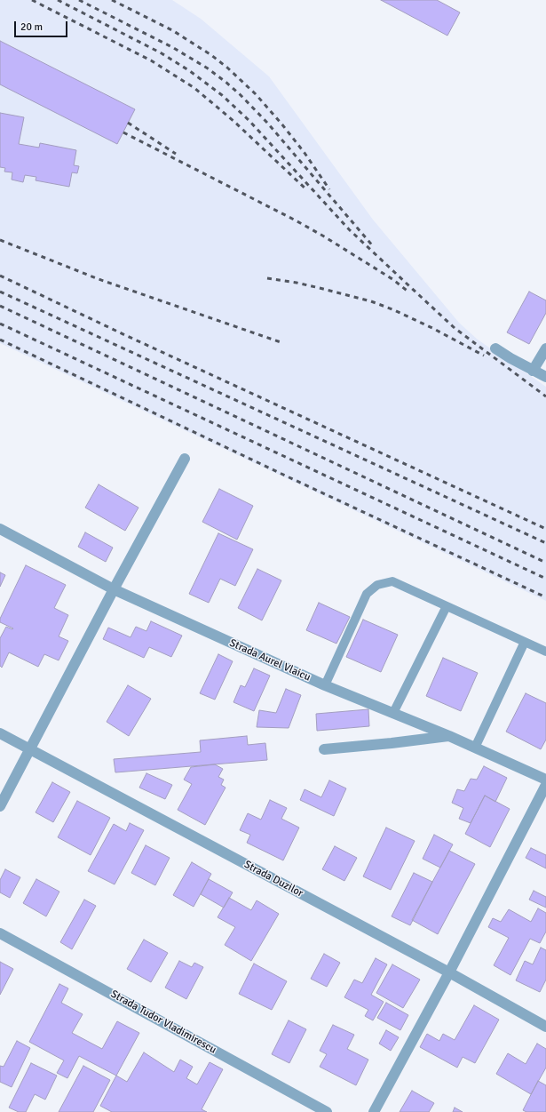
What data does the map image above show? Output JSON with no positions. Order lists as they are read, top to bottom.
{
  "streets": {
    "street": ["Strada Aurel Vlaicu", "Strada Duzilor", "Strada Tudor Vladimirescu"]
  },
  "scale_bar": "20 m"
}
